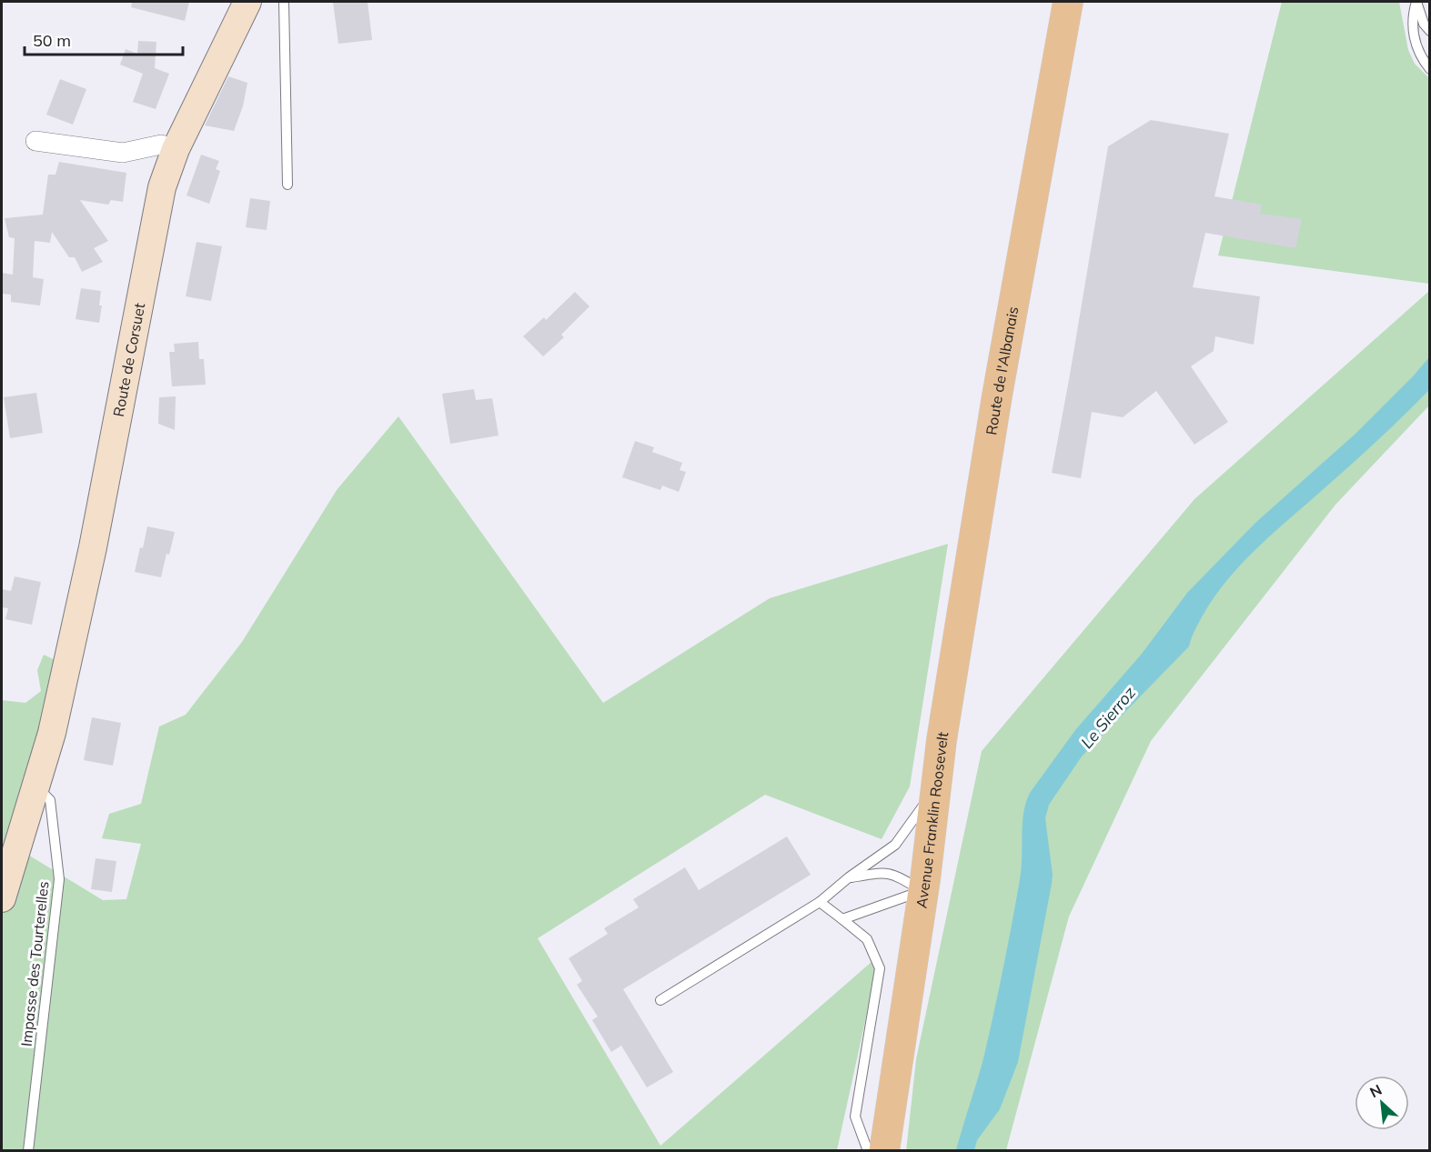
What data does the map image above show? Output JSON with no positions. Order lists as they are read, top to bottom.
{
  "streets": {
    "main road": ["Route de l'Albanais", "Avenue Franklin Roosevelt"],
    "street": ["Route de Corsuet"],
    "lane": ["Impasse des Tourterelles"]
  },
  "crossings": [
    ["Route de Corsuet", "Impasse des Tourterelles"],
    ["Route de l'Albanais", "Avenue Franklin Roosevelt"]
  ],
  "water": ["Le Sierroz"],
  "scale_bar": "50 m",
  "north": "top left"
}
